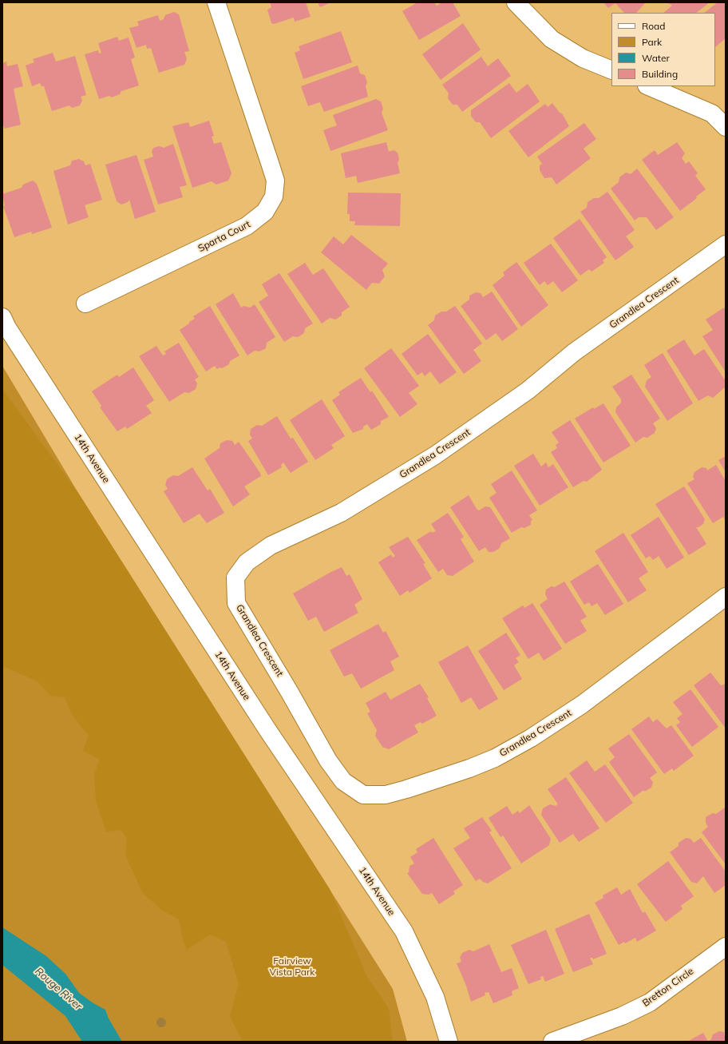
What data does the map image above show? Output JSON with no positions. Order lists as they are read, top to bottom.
{
  "streets": {
    "street": [
      "Sparta Court",
      "Grandlea Crescent",
      "14th Avenue",
      "Bretton Circle"
    ]
  },
  "water": ["Rouge River"],
  "parks": ["Fairview Vista Park"],
  "legend": [
    "Road",
    "Park",
    "Water",
    "Building"
  ]
}
